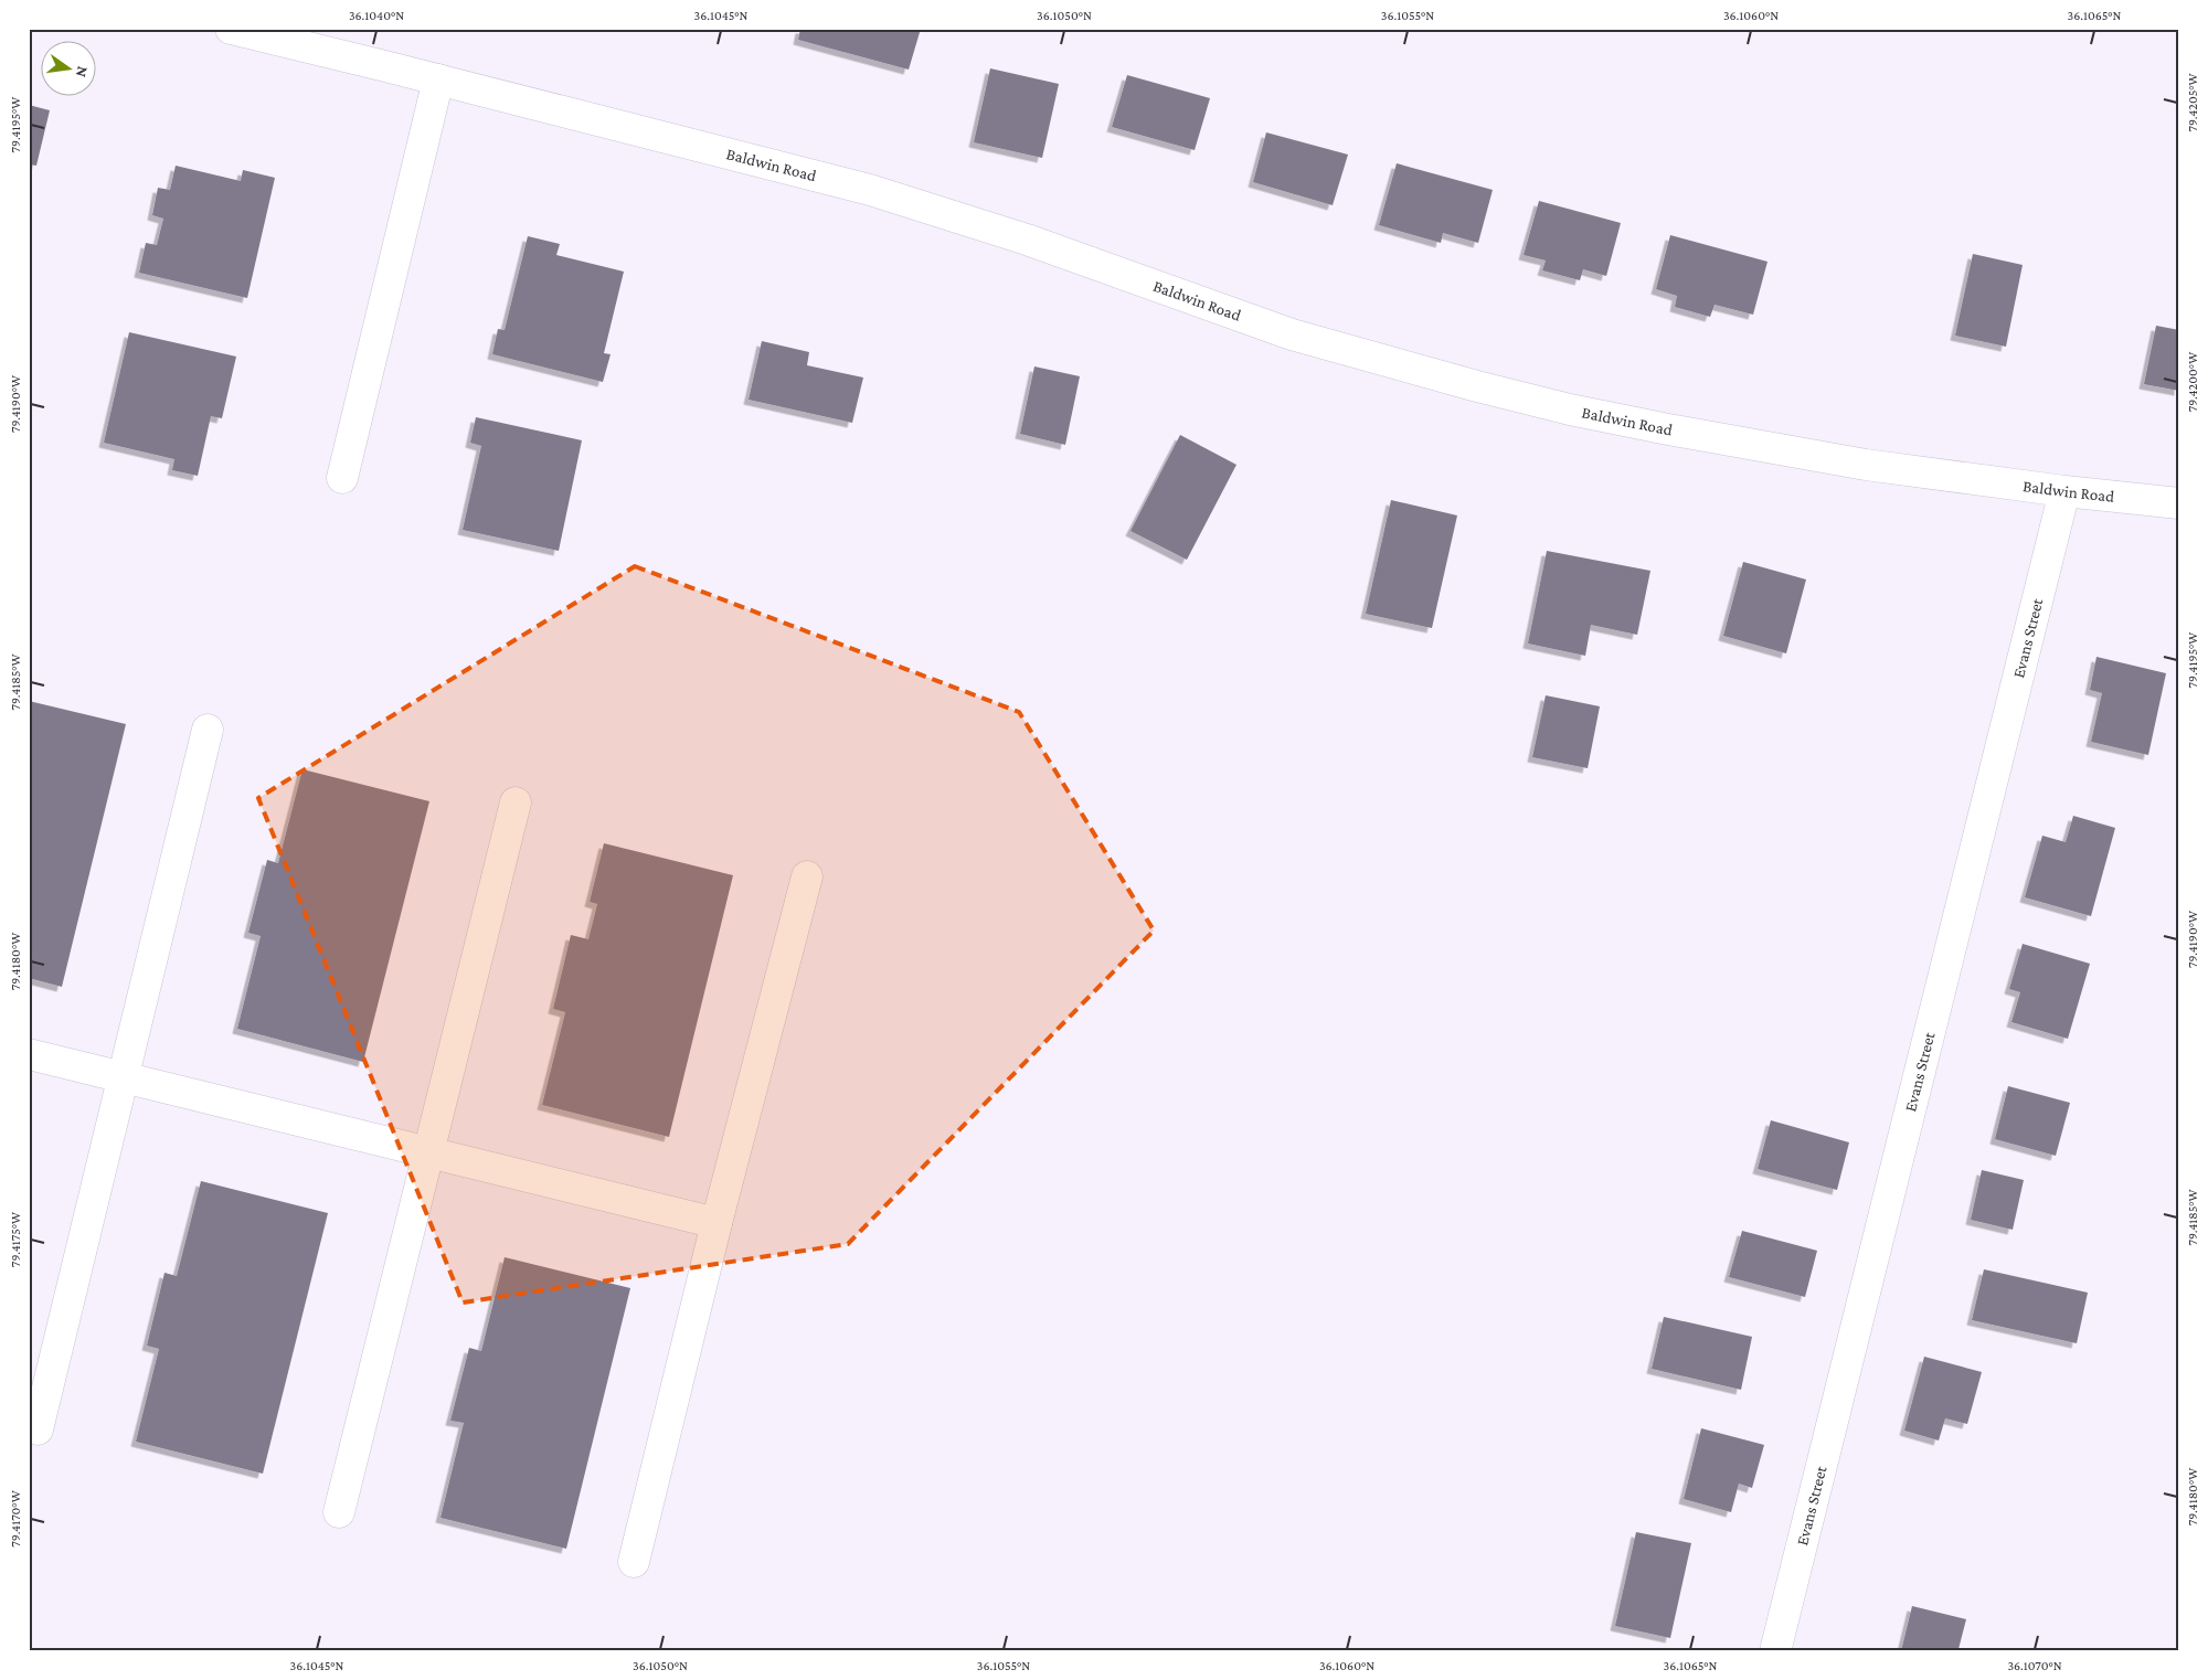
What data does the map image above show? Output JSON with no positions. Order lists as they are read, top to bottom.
{
  "streets": {
    "street": ["Baldwin Road", "Evans Street"]
  },
  "crossings": [
    ["Baldwin Road", "Evans Street"]
  ],
  "north": "right",
  "coordinates": [
    "36.1040°N",
    "36.1045°N",
    "36.1050°N",
    "36.1055°N",
    "36.1060°N",
    "36.1065°N",
    "79.4205°W",
    "79.4195°W",
    "79.4200°W",
    "79.4190°W",
    "79.4185°W",
    "79.4180°W",
    "79.4175°W",
    "79.4170°W",
    "36.1070°N"
  ]
}
